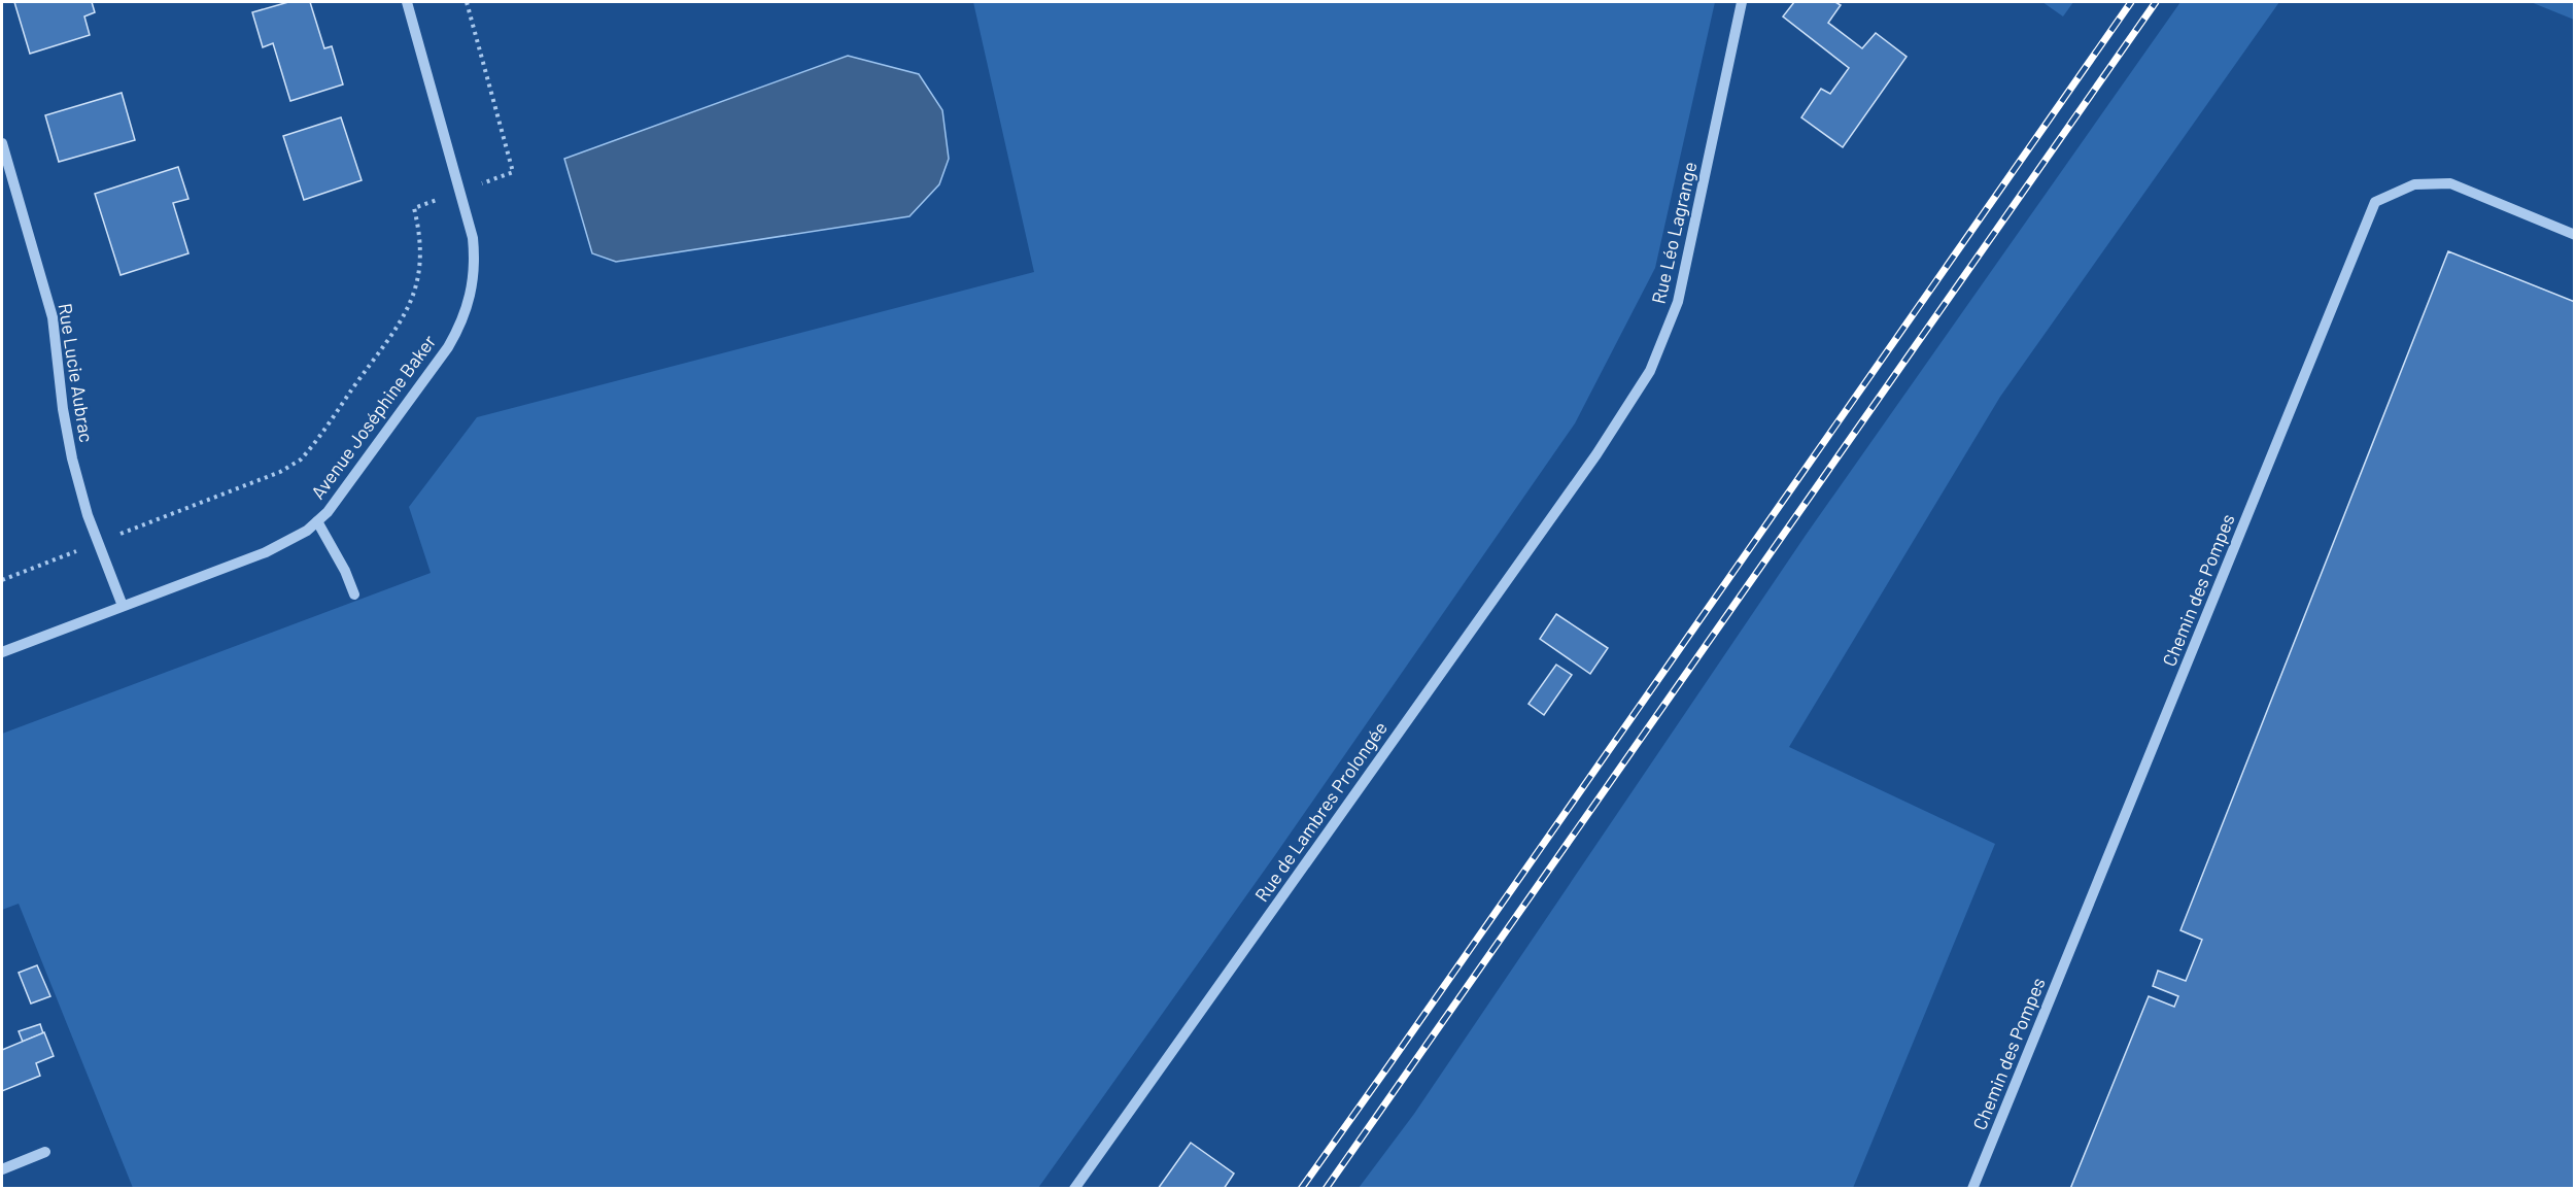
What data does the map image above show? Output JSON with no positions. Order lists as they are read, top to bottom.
{
  "streets": {
    "street": [
      "Rue Léo Lagrange",
      "Rue Lucie Aubrac",
      "Avenue Joséphine Baker",
      "Chemin des Pompes",
      "Rue de Lambres Prolongée"
    ]
  },
  "crossings": [
    ["Rue Léo Lagrange", "Rue de Lambres Prolongée"],
    ["Rue Lucie Aubrac", "Avenue Joséphine Baker"]
  ]
}
